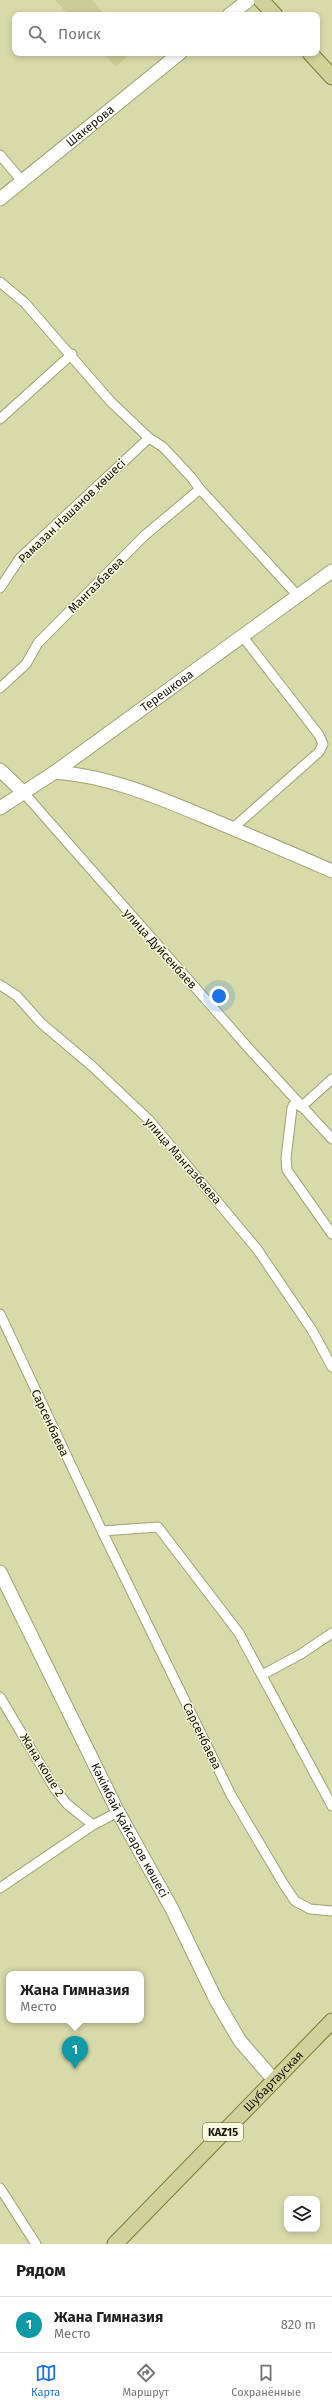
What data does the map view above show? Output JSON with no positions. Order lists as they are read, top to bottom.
{
  "streets": {
    "main road": ["Шубартауская", "KAZ15"],
    "street": [
      "Шакерова",
      "Рамазан Нашанов көшесі",
      "Мангазбаева",
      "Терешкова",
      "улица Дуйсенбаев",
      "улица Мангазбаева",
      "Сарсенбаева",
      "Жана коше 2",
      "Кәкімбай Қайсаров көшесі"
    ]
  },
  "crossings": [
    ["Терешкова", "улица Дуйсенбаев"],
    ["Кәкімбай Қайсаров көшесі", "Шубартауская"]
  ],
  "page": {
    "search": "Поиск",
    "popup": ["Жана Гимназия", "Место"],
    "pins": "1",
    "heading": "Рядом",
    "list": [
      {
        "mark": "1",
        "name": "Жана Гимназия",
        "note": "Место",
        "value": "820 m"
      }
    ],
    "nav": ["Карта", "Маршрут", "Сохранённые"]
  }
}
